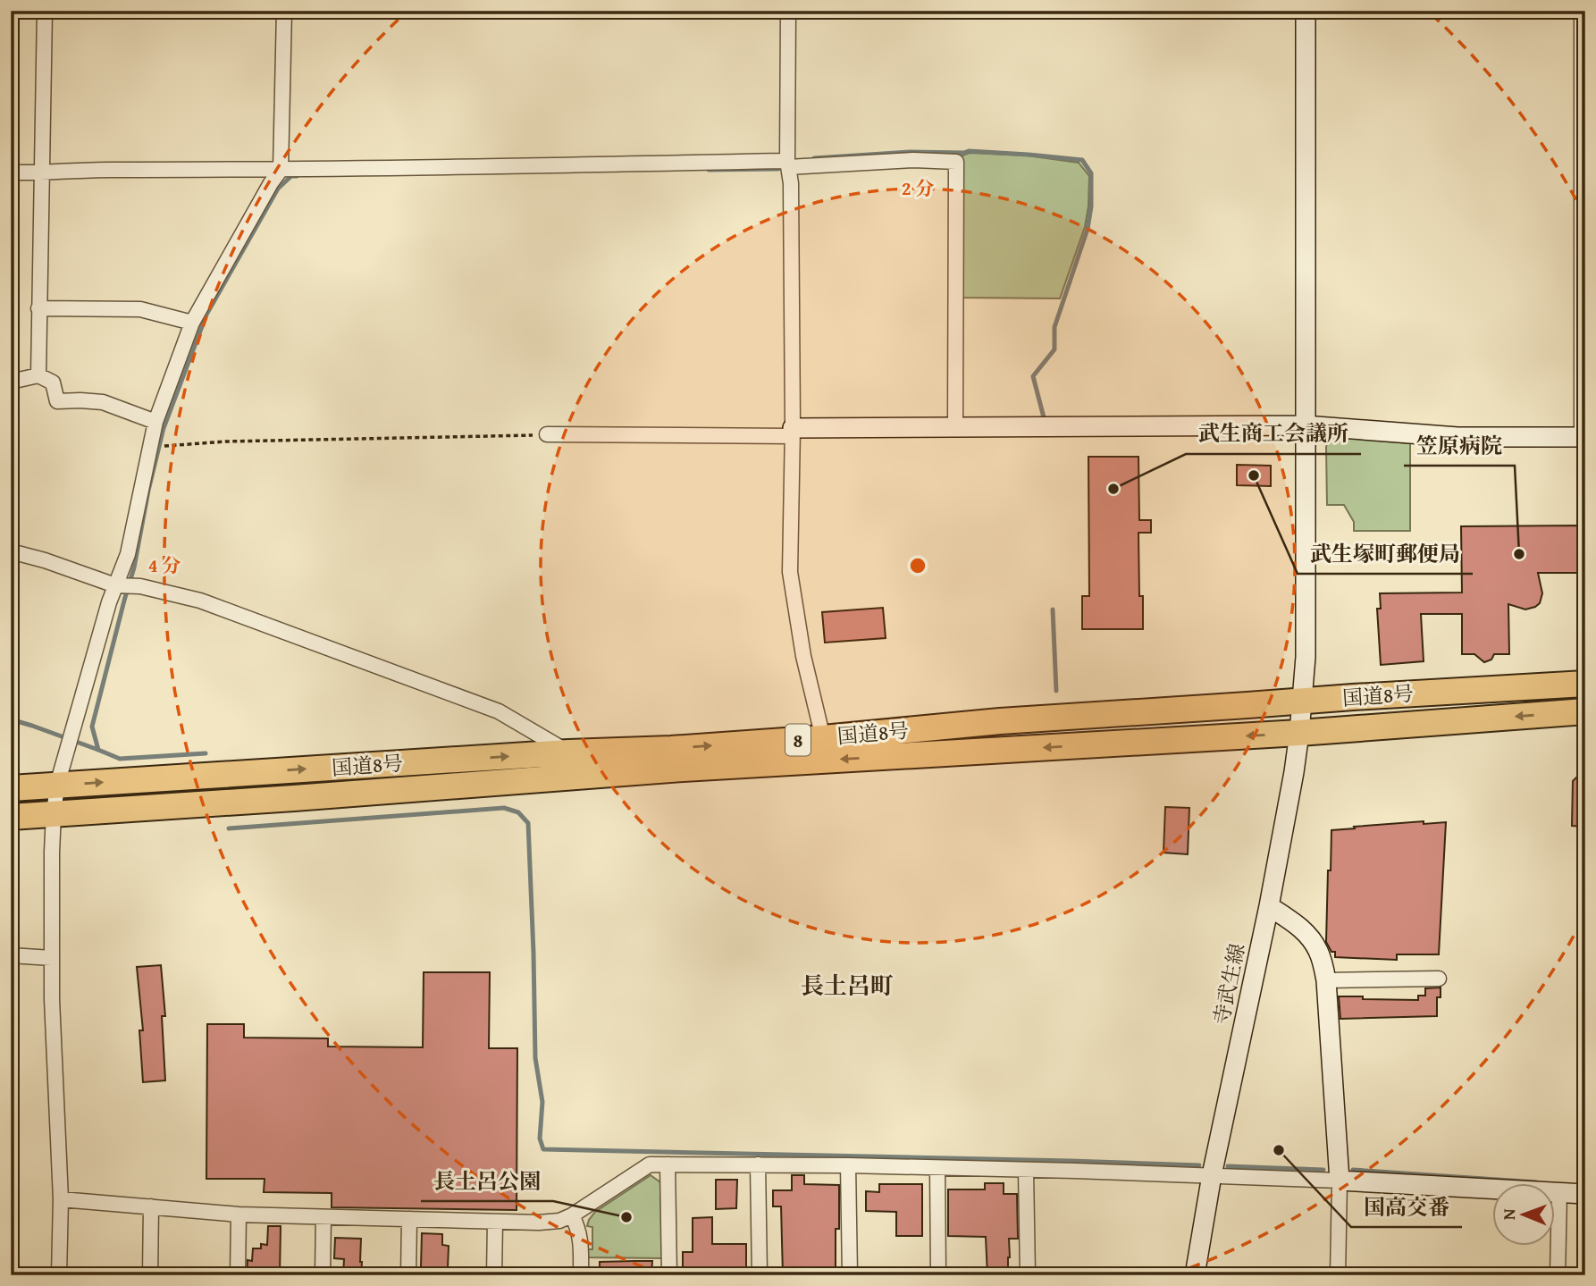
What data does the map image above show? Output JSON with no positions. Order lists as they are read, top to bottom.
{
  "streets": {
    "highway": ["国道8号", "8"],
    "street": ["寺武生線"]
  },
  "crossings": [
    ["国道8号", "寺武生線"]
  ],
  "districts": ["長土呂町"],
  "places": [
    "武生塚町郵便局",
    "武生商工会議所",
    "笠原病院",
    "国高交番",
    "長土呂公園"
  ],
  "north": "left",
  "rings": ["2 分", "4 分"]
}
